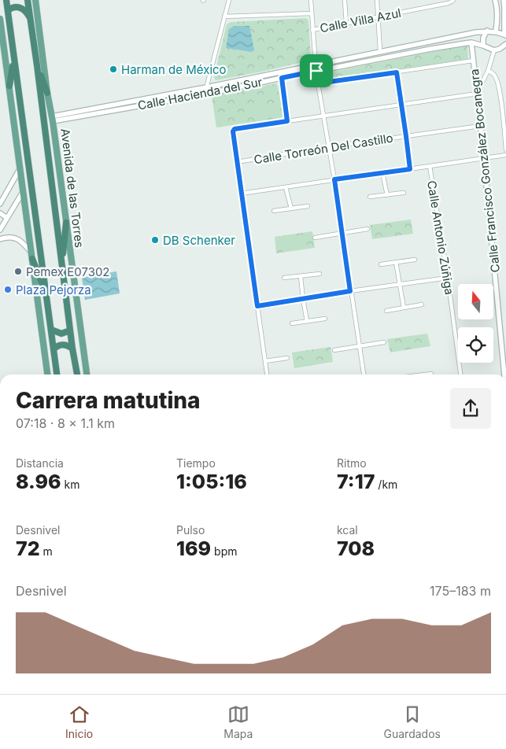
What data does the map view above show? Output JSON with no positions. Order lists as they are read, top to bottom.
{
  "streets": {
    "highway": ["Avenida de las Torres"],
    "street": [
      "Calle Villa Azul",
      "Calle Hacienda del Sur",
      "Calle Torreón Del Castillo",
      "Calle Francisco González Bocanegra",
      "Calle Antonio Zúñiga"
    ]
  },
  "crossings": [
    ["Calle Hacienda del Sur", "Calle Francisco González Bocanegra"],
    ["Calle Hacienda del Sur", "Avenida de las Torres"],
    ["Calle Torreón Del Castillo", "Calle Francisco González Bocanegra"]
  ],
  "places": [
    "Harman de México",
    "DB Schenker",
    "Pemex E07302",
    "Plaza Pejorza"
  ],
  "north": "top",
  "page": {
    "heading": ["Carrera matutina", "07:18 · 8 × 1.1 km"],
    "stats": [
      ["Distancia", "8.96 km"],
      ["Tiempo", "1:05:16"],
      ["Ritmo", "7:17 /km"],
      ["Desnivel", "72 m"],
      ["Pulso", "169 bpm"],
      ["kcal", "708"]
    ],
    "chart": ["Desnivel", "175–183 m"],
    "tabs": ["Inicio", "Mapa", "Guardados"]
  }
}
